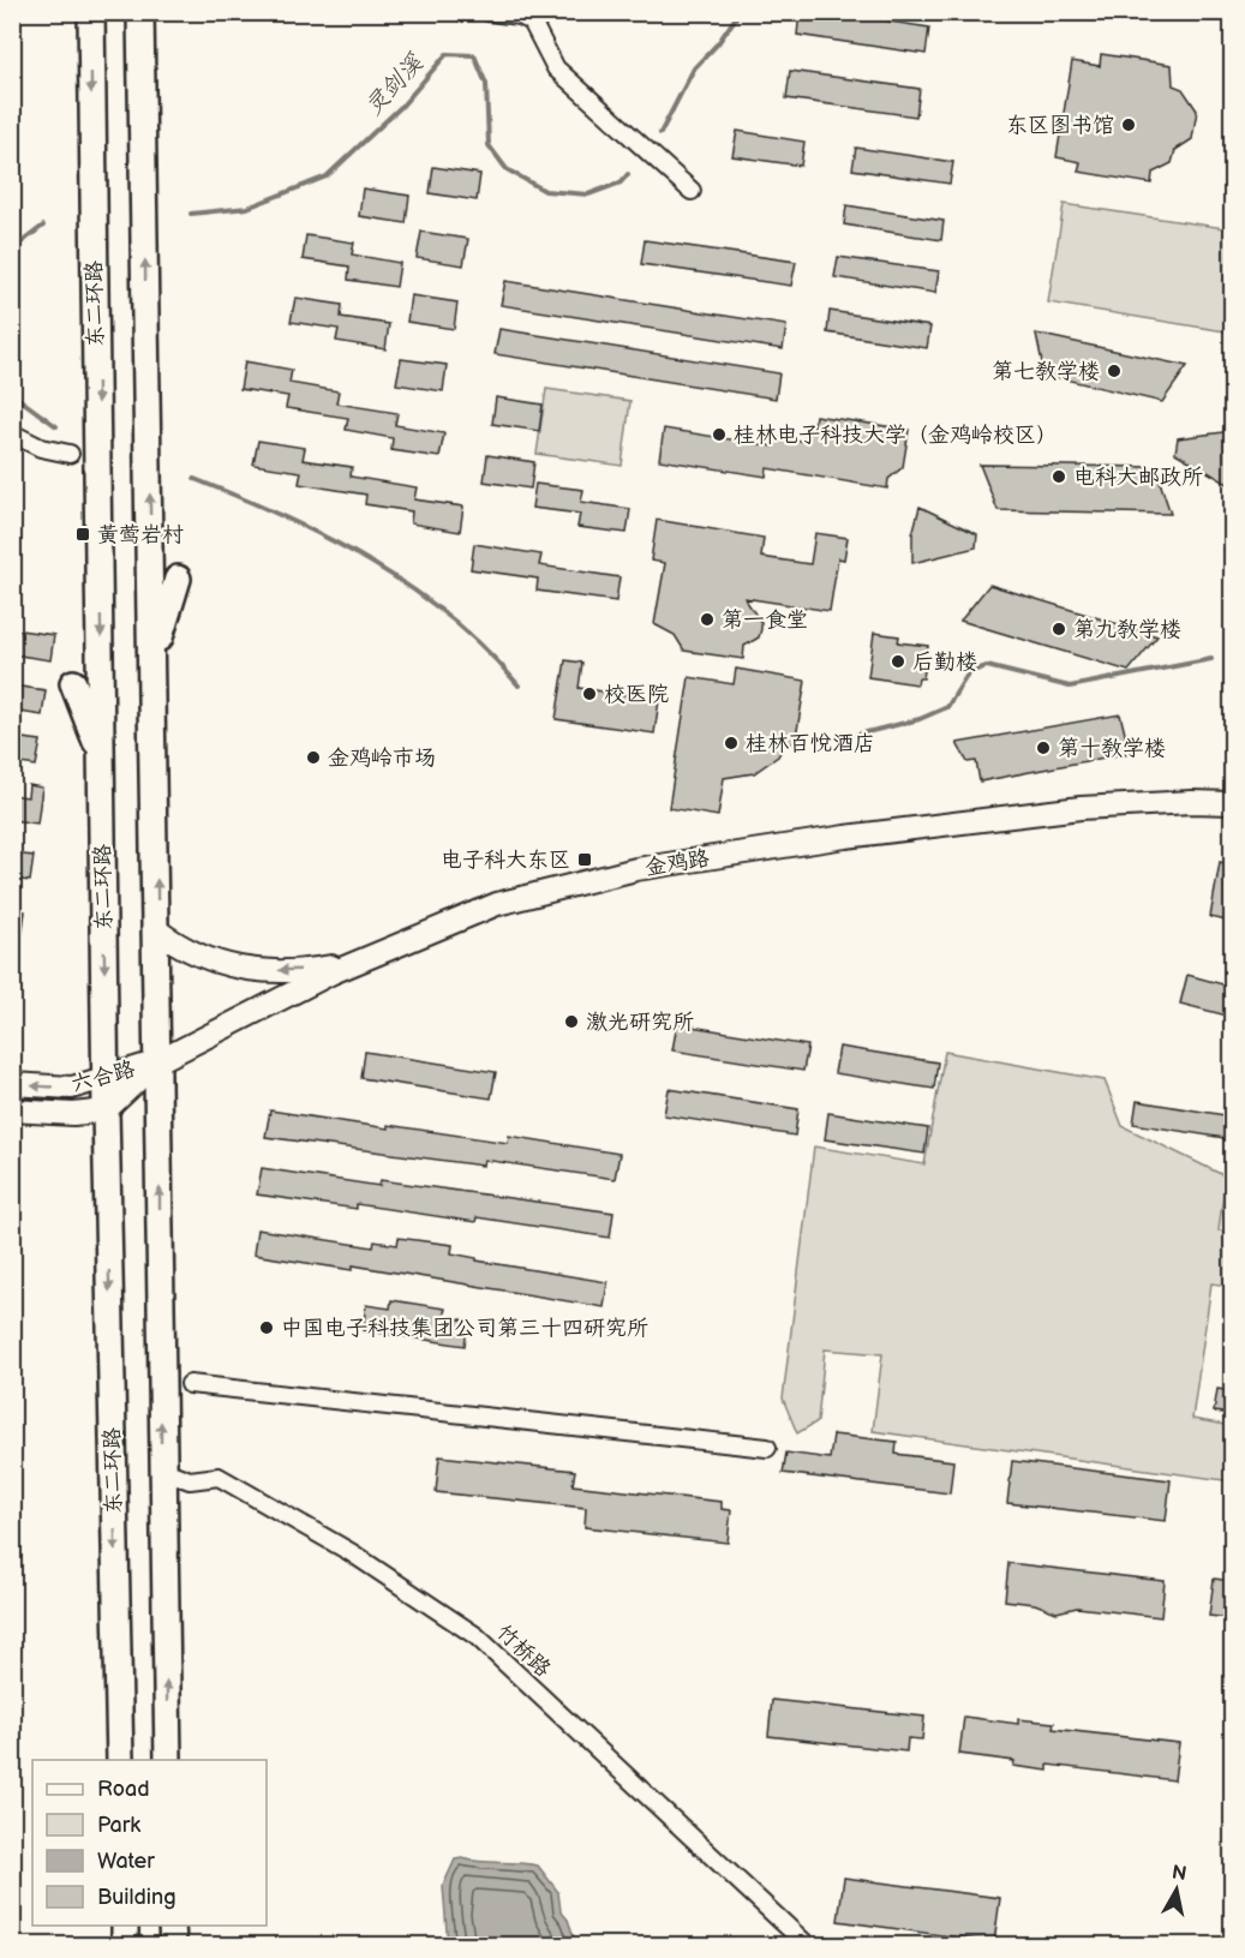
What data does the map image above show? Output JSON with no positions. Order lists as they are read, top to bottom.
{
  "streets": {
    "main road": ["东二环路", "金鸡路", "六合路"],
    "street": ["竹桥路"]
  },
  "crossings": [
    ["东二环路", "六合路"],
    ["金鸡路", "六合路"]
  ],
  "water": ["灵剑溪"],
  "places": {
    "other": [
      "东区图书馆",
      "第七教学楼",
      "桂林电子科技大学（金鸡岭校区）",
      "电科大邮政所",
      "第一食堂",
      "第九教学楼",
      "后勤楼",
      "校医院",
      "桂林百悦酒店",
      "第十教学楼",
      "金鸡岭市场",
      "激光研究所",
      "中国电子科技集团公司第三十四研究所"
    ],
    "transit": ["黄莺岩村", "电子科大东区"]
  },
  "legend": [
    "Road",
    "Park",
    "Water",
    "Building"
  ],
  "north": "top"
}
